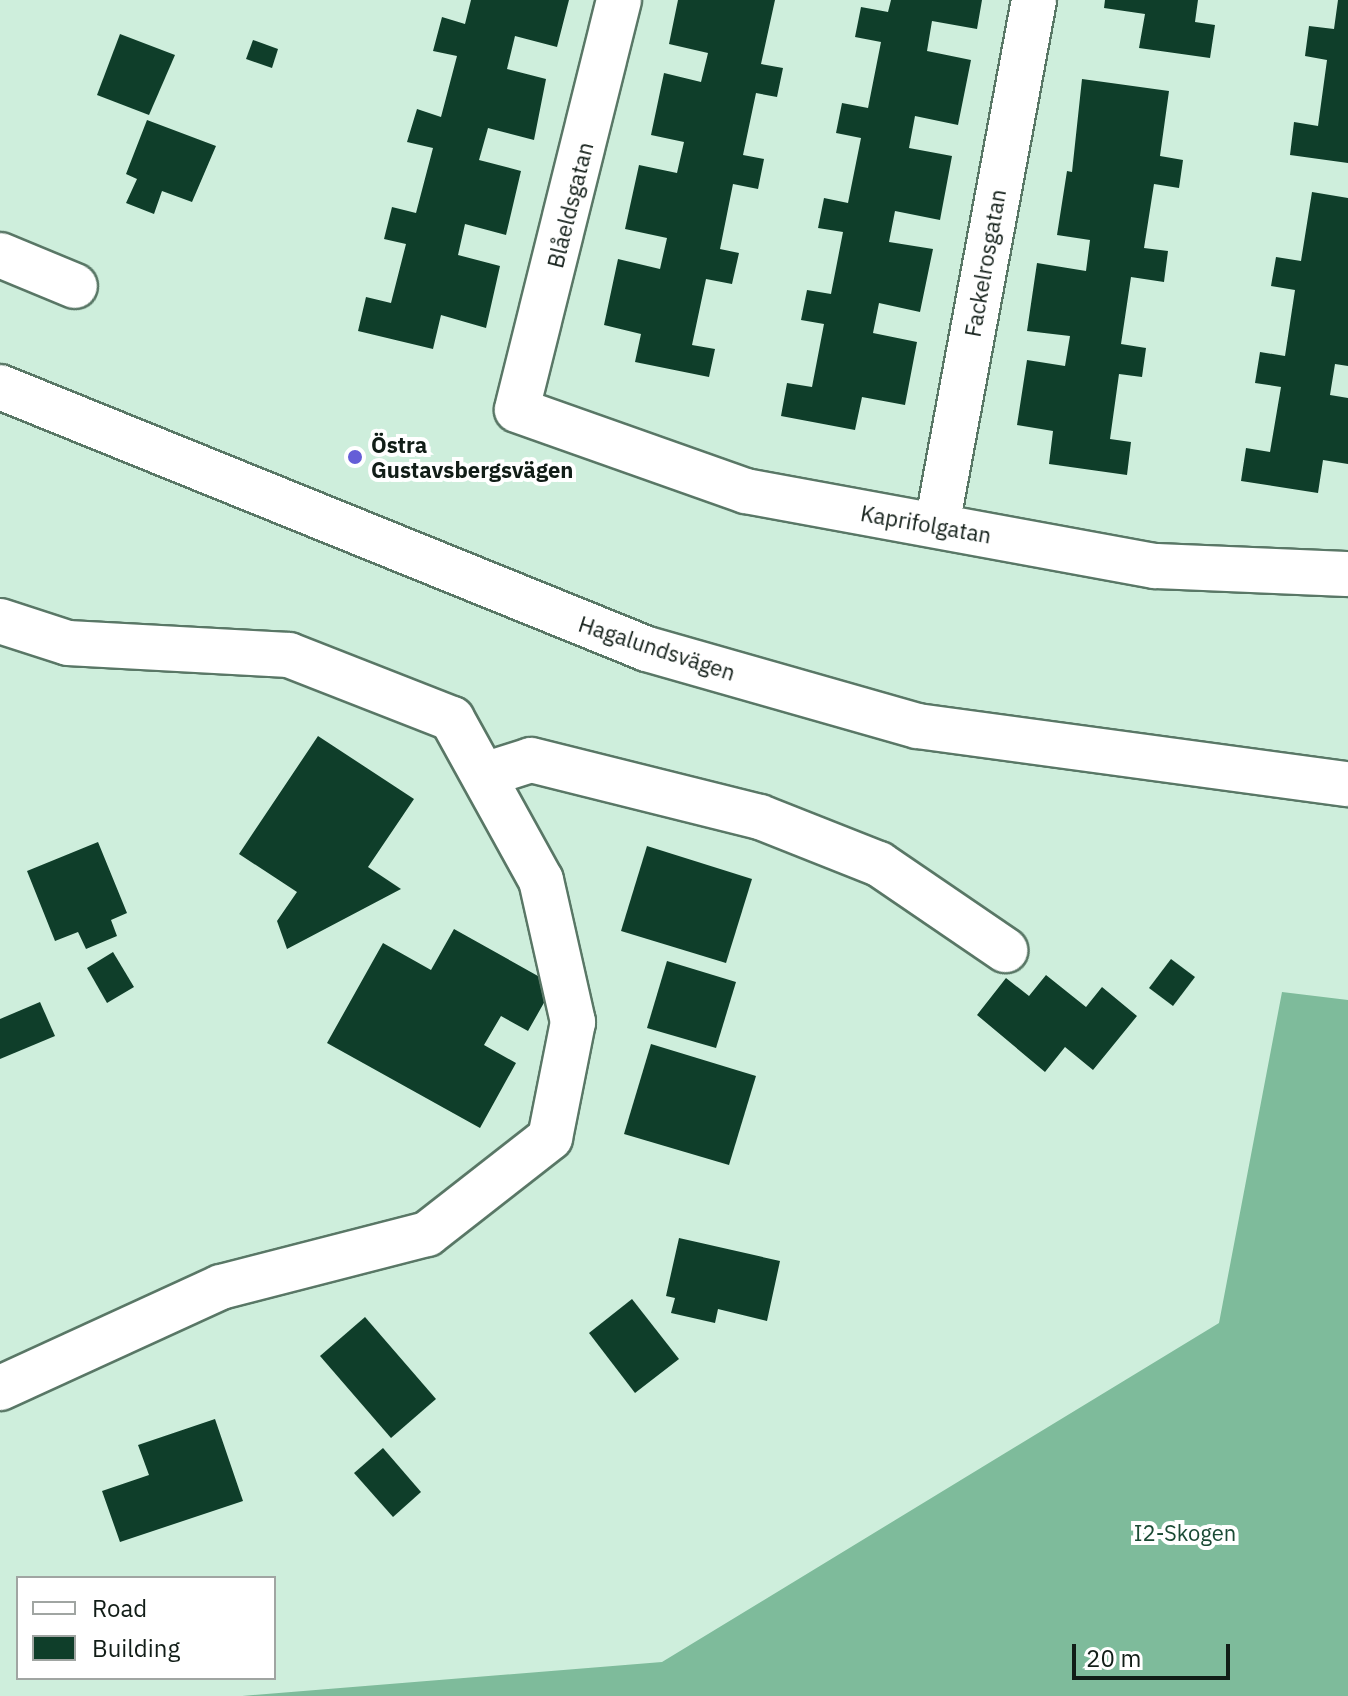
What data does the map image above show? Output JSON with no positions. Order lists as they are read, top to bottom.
{
  "streets": {
    "street": [
      "Blåeldsgatan",
      "Fackelrosgatan",
      "Kaprifolgatan",
      "Hagalundsvägen"
    ]
  },
  "crossings": [
    ["Blåeldsgatan", "Kaprifolgatan"],
    ["Fackelrosgatan", "Kaprifolgatan"]
  ],
  "parks": ["I2-Skogen"],
  "places": ["Östra Gustavsbergsvägen"],
  "legend": ["Road", "Building"],
  "scale_bar": "20 m"
}
